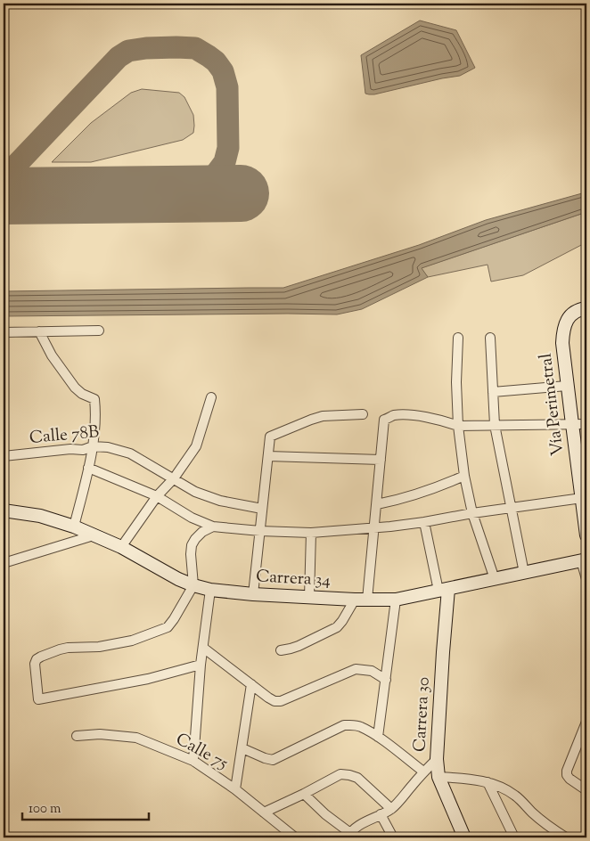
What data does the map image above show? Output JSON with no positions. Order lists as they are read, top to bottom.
{
  "streets": {
    "main road": ["Vía Perimetral", "Carrera 34", "Carrera 30"],
    "street": ["Calle 78B", "Calle 75"]
  },
  "crossings": [
    ["Carrera 34", "Carrera 30"]
  ],
  "scale_bar": "100 m"
}
